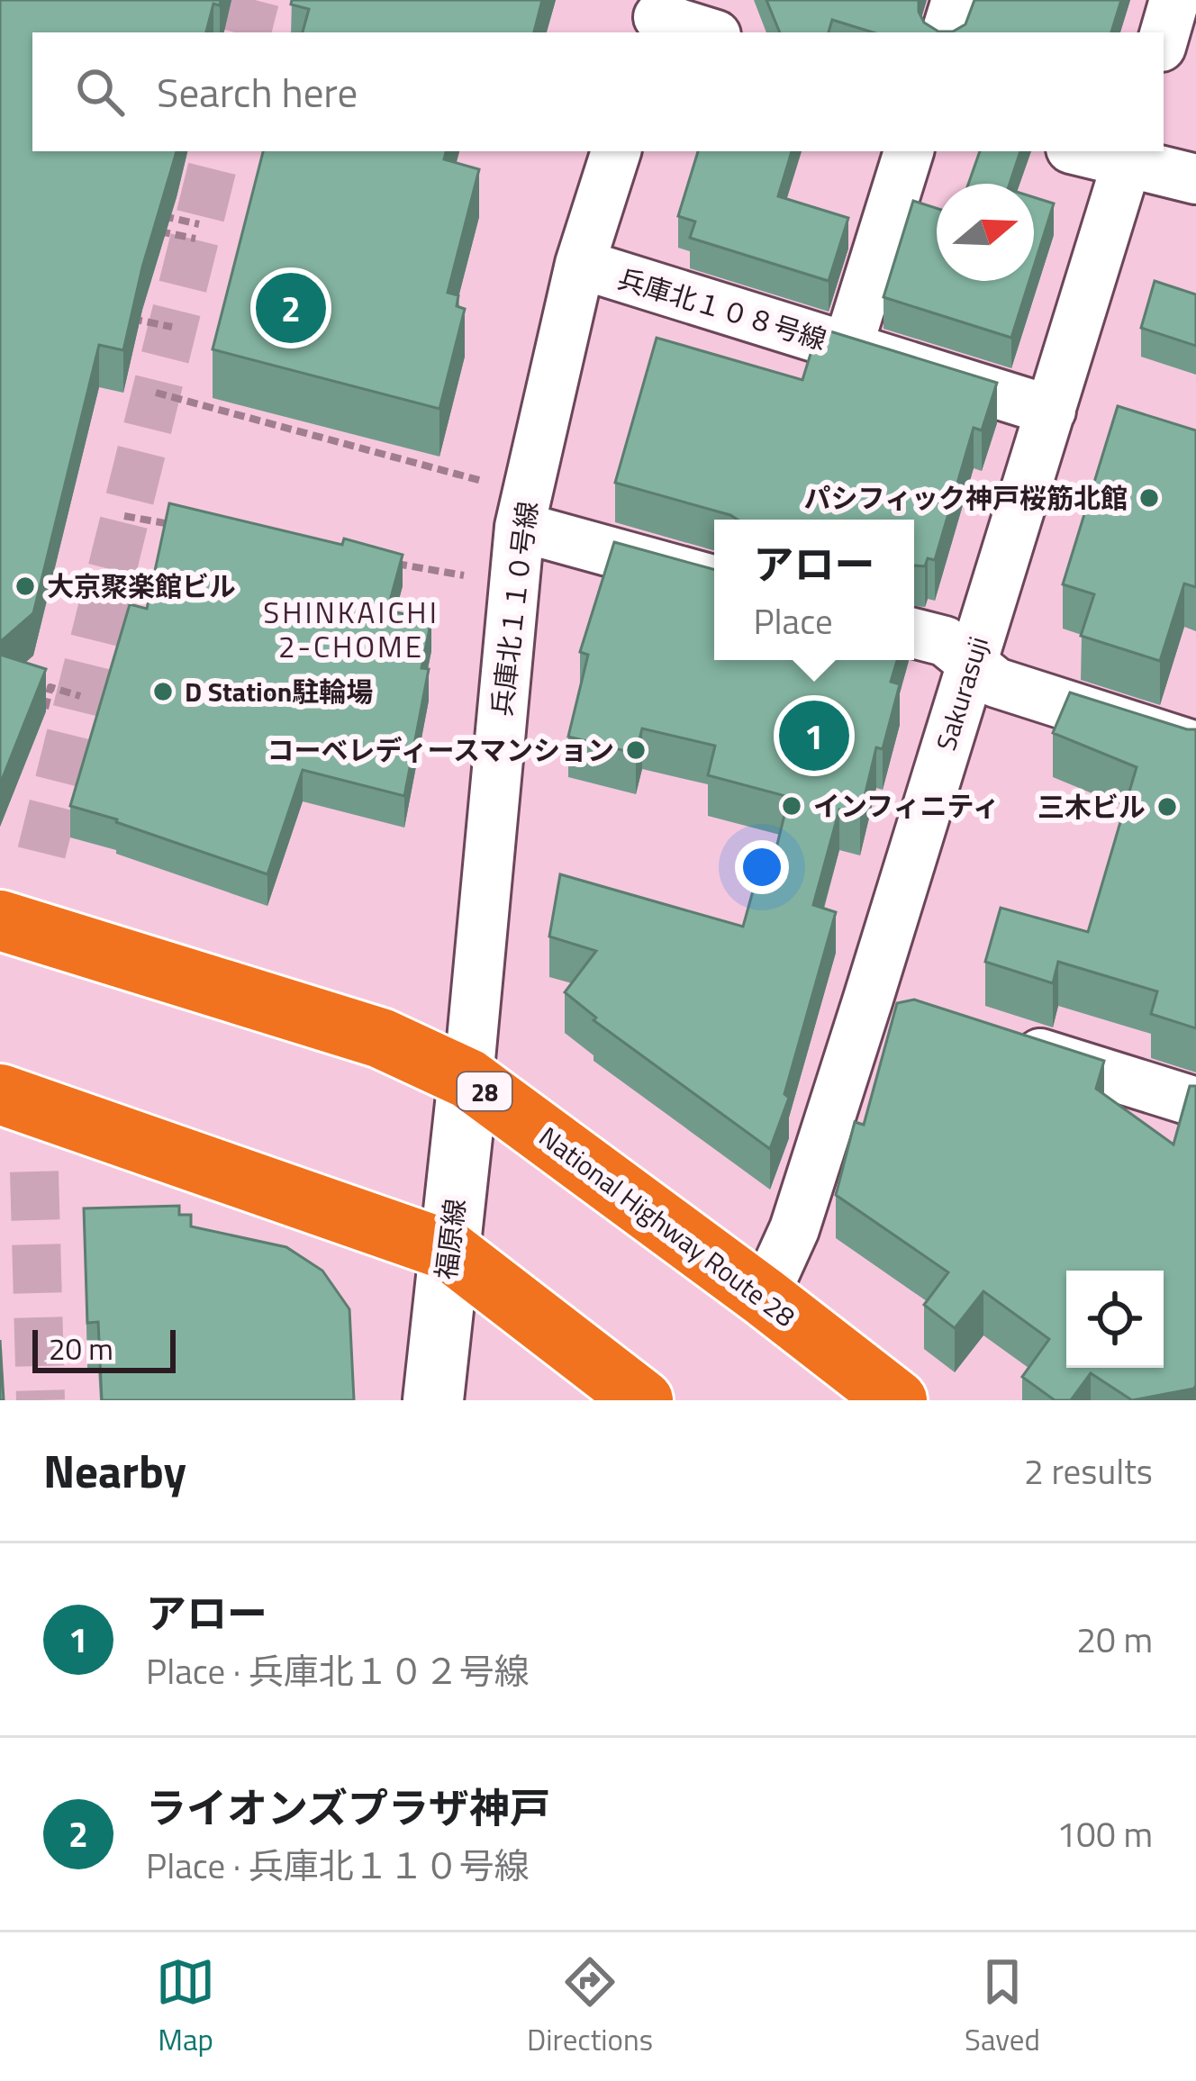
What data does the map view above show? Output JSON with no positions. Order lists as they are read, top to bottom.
{
  "streets": {
    "highway": ["28", "National Highway Route 28"],
    "street": [
      "兵庫北１０８号線",
      "兵庫北１１０号線",
      "Sakurasuji",
      "福原線"
    ]
  },
  "crossings": [
    ["兵庫北１０８号線", "兵庫北１１０号線"],
    ["兵庫北１０８号線", "Sakurasuji"],
    ["兵庫北１１０号線", "National Highway Route 28"],
    ["兵庫北１１０号線", "福原線"],
    ["Sakurasuji", "National Highway Route 28"],
    ["National Highway Route 28", "福原線"]
  ],
  "districts": ["SHINKAICHI 2-CHOME"],
  "places": [
    "パシフィック神戸桜筋北館",
    "大京聚楽館ビル",
    "D Station駐輪場",
    "コーベレディースマンション",
    "インフィニティ",
    "三木ビル"
  ],
  "scale_bar": "20 m",
  "north": "right",
  "page": {
    "search": "Search here",
    "pins": ["2", "1"],
    "popup": ["アロー", "Place"],
    "scale": "20 m",
    "heading": ["Nearby", "2 results"],
    "list": [
      {
        "mark": "1",
        "name": "アロー",
        "note": "Place · 兵庫北１０２号線",
        "value": "20 m"
      },
      {
        "mark": "2",
        "name": "ライオンズプラザ神戸",
        "note": "Place · 兵庫北１１０号線",
        "value": "100 m"
      }
    ],
    "nav": ["Map", "Directions", "Saved"]
  }
}
